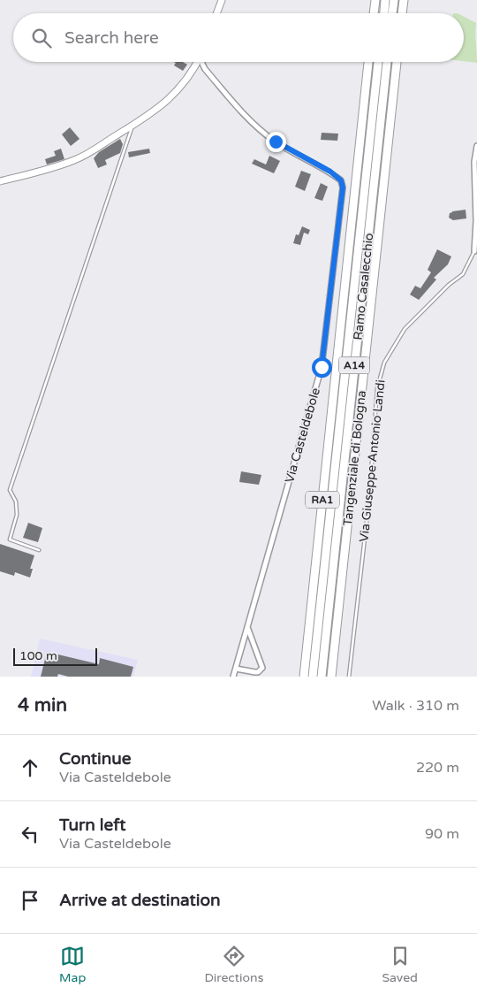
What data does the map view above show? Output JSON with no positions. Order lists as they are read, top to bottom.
{
  "streets": {
    "highway": [
      "Ramo Casalecchio",
      "A14",
      "Tangenziale di Bologna",
      "RA1"
    ],
    "street": ["Via Casteldebole", "Via Giuseppe Antonio Landi"]
  },
  "scale_bar": "100 m",
  "page": {
    "search": "Search here",
    "scale": "100 m",
    "heading": ["4 min", "Walk · 310 m"],
    "list": [
      ["Continue", "Via Casteldebole", "220 m"],
      ["Turn left", "Via Casteldebole", "90 m"],
      "Arrive at destination"
    ],
    "nav": ["Map", "Directions", "Saved"]
  }
}
